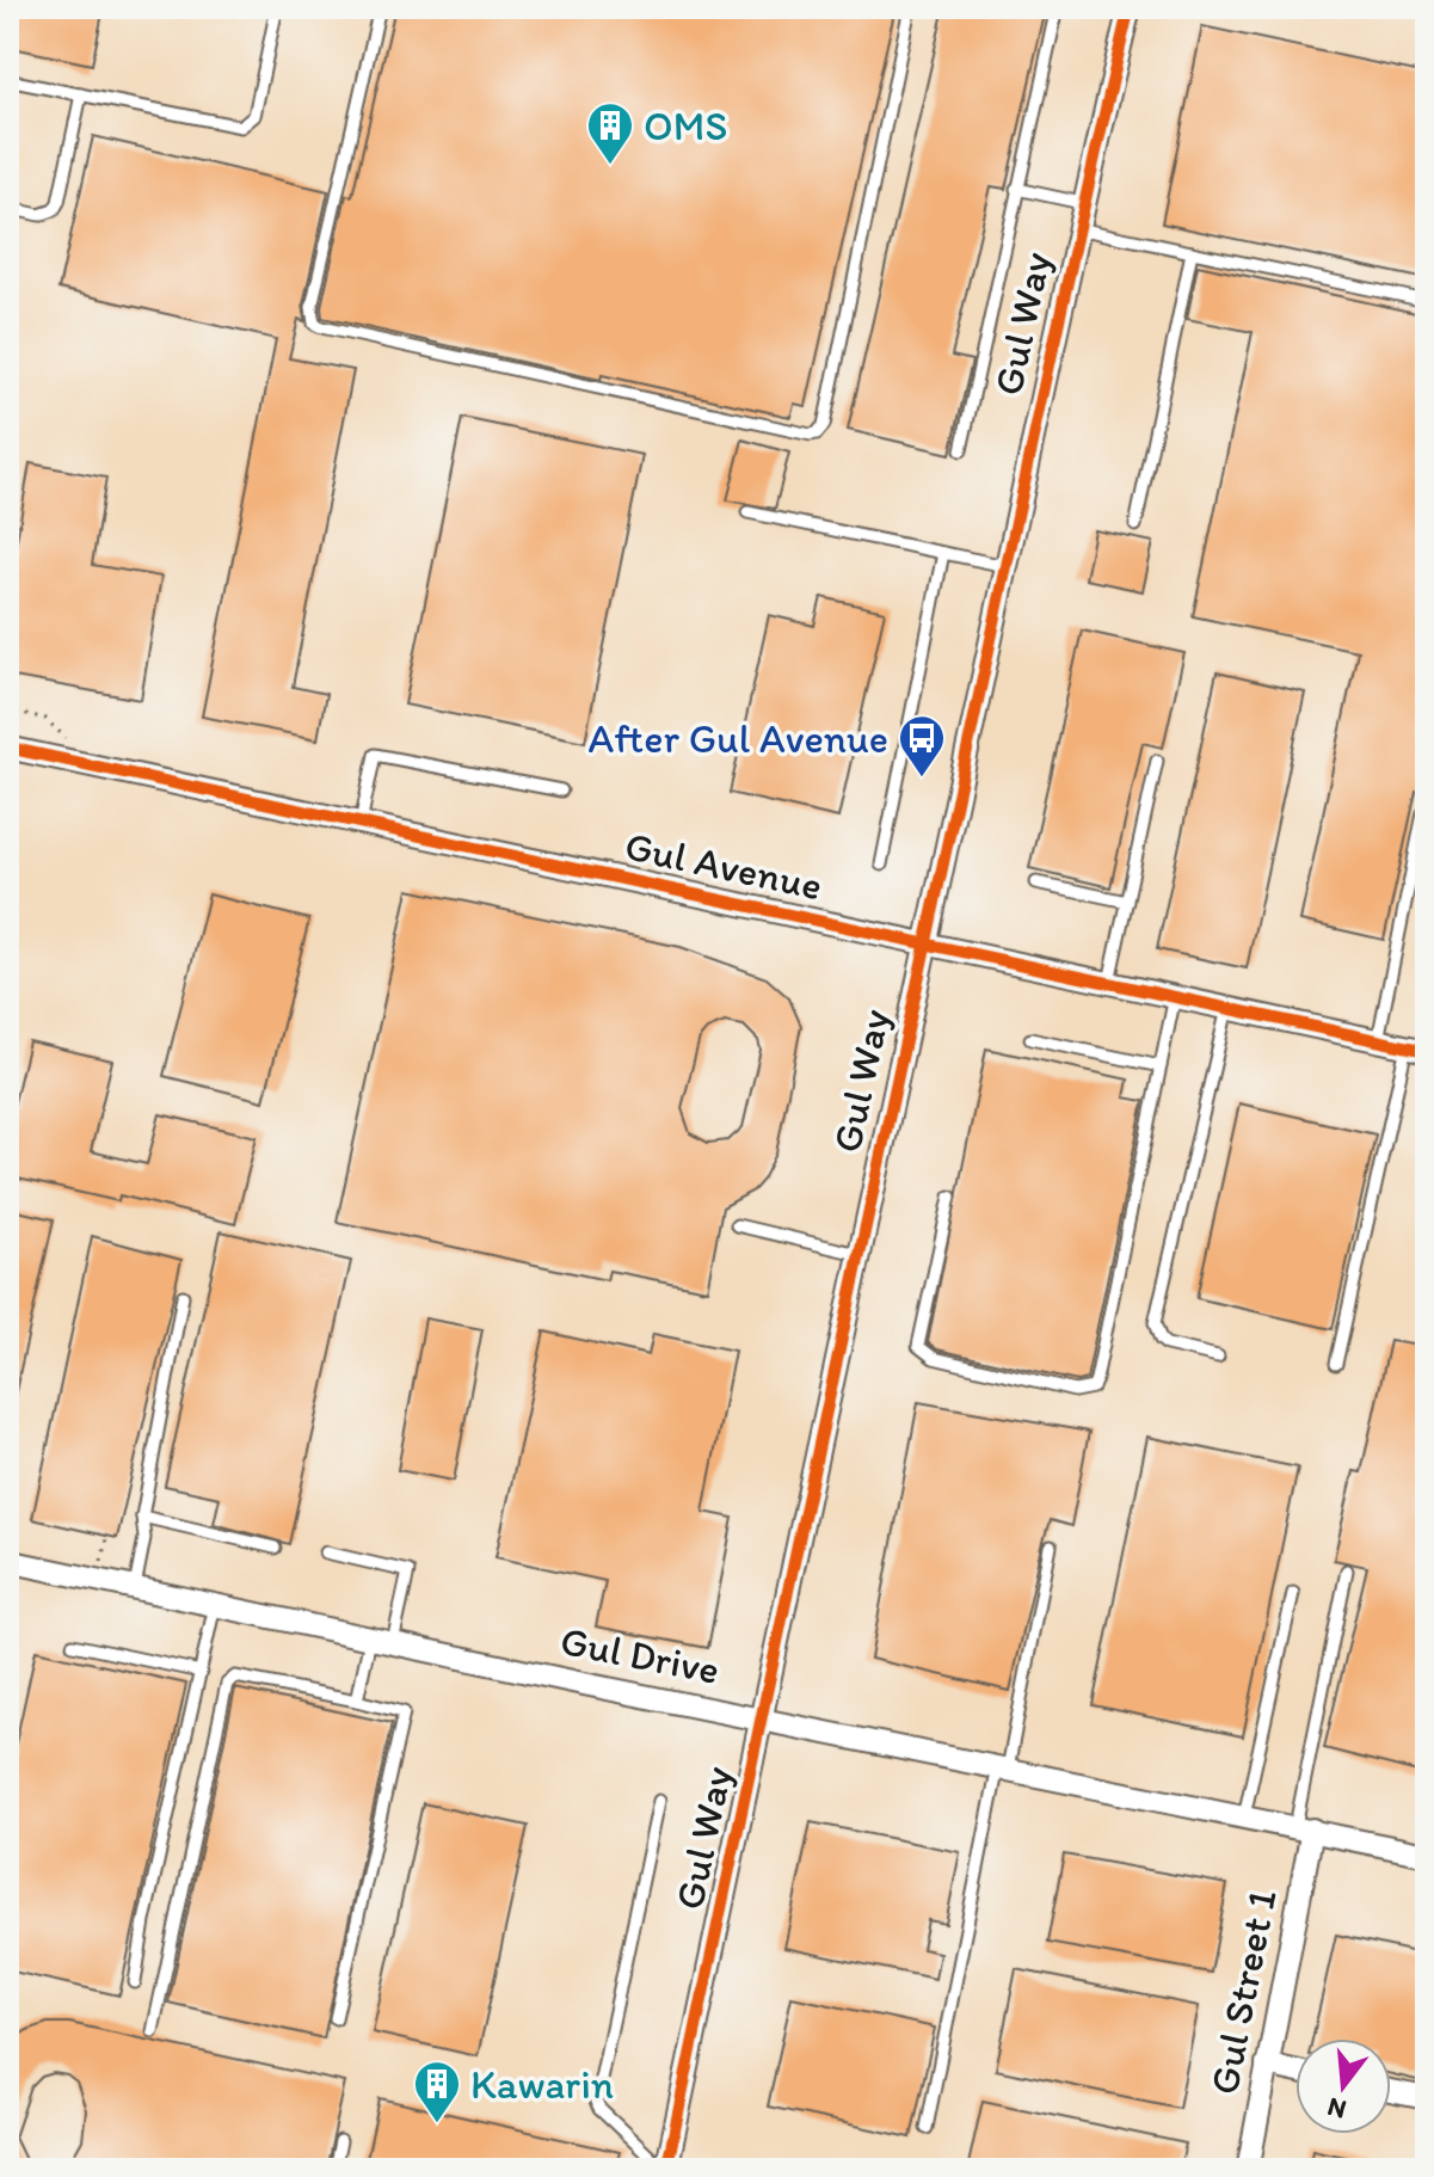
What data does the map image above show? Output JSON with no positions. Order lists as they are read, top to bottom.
{
  "streets": {
    "street": [
      "Gul Way",
      "Gul Avenue",
      "Gul Drive",
      "Gul Street 1"
    ]
  },
  "crossings": [
    ["Gul Way", "Gul Avenue"],
    ["Gul Way", "Gul Drive"],
    ["Gul Drive", "Gul Street 1"]
  ],
  "places": {
    "building": ["OMS", "Kawarin"],
    "bus stop": ["After Gul Avenue"]
  },
  "north": "bottom"
}
